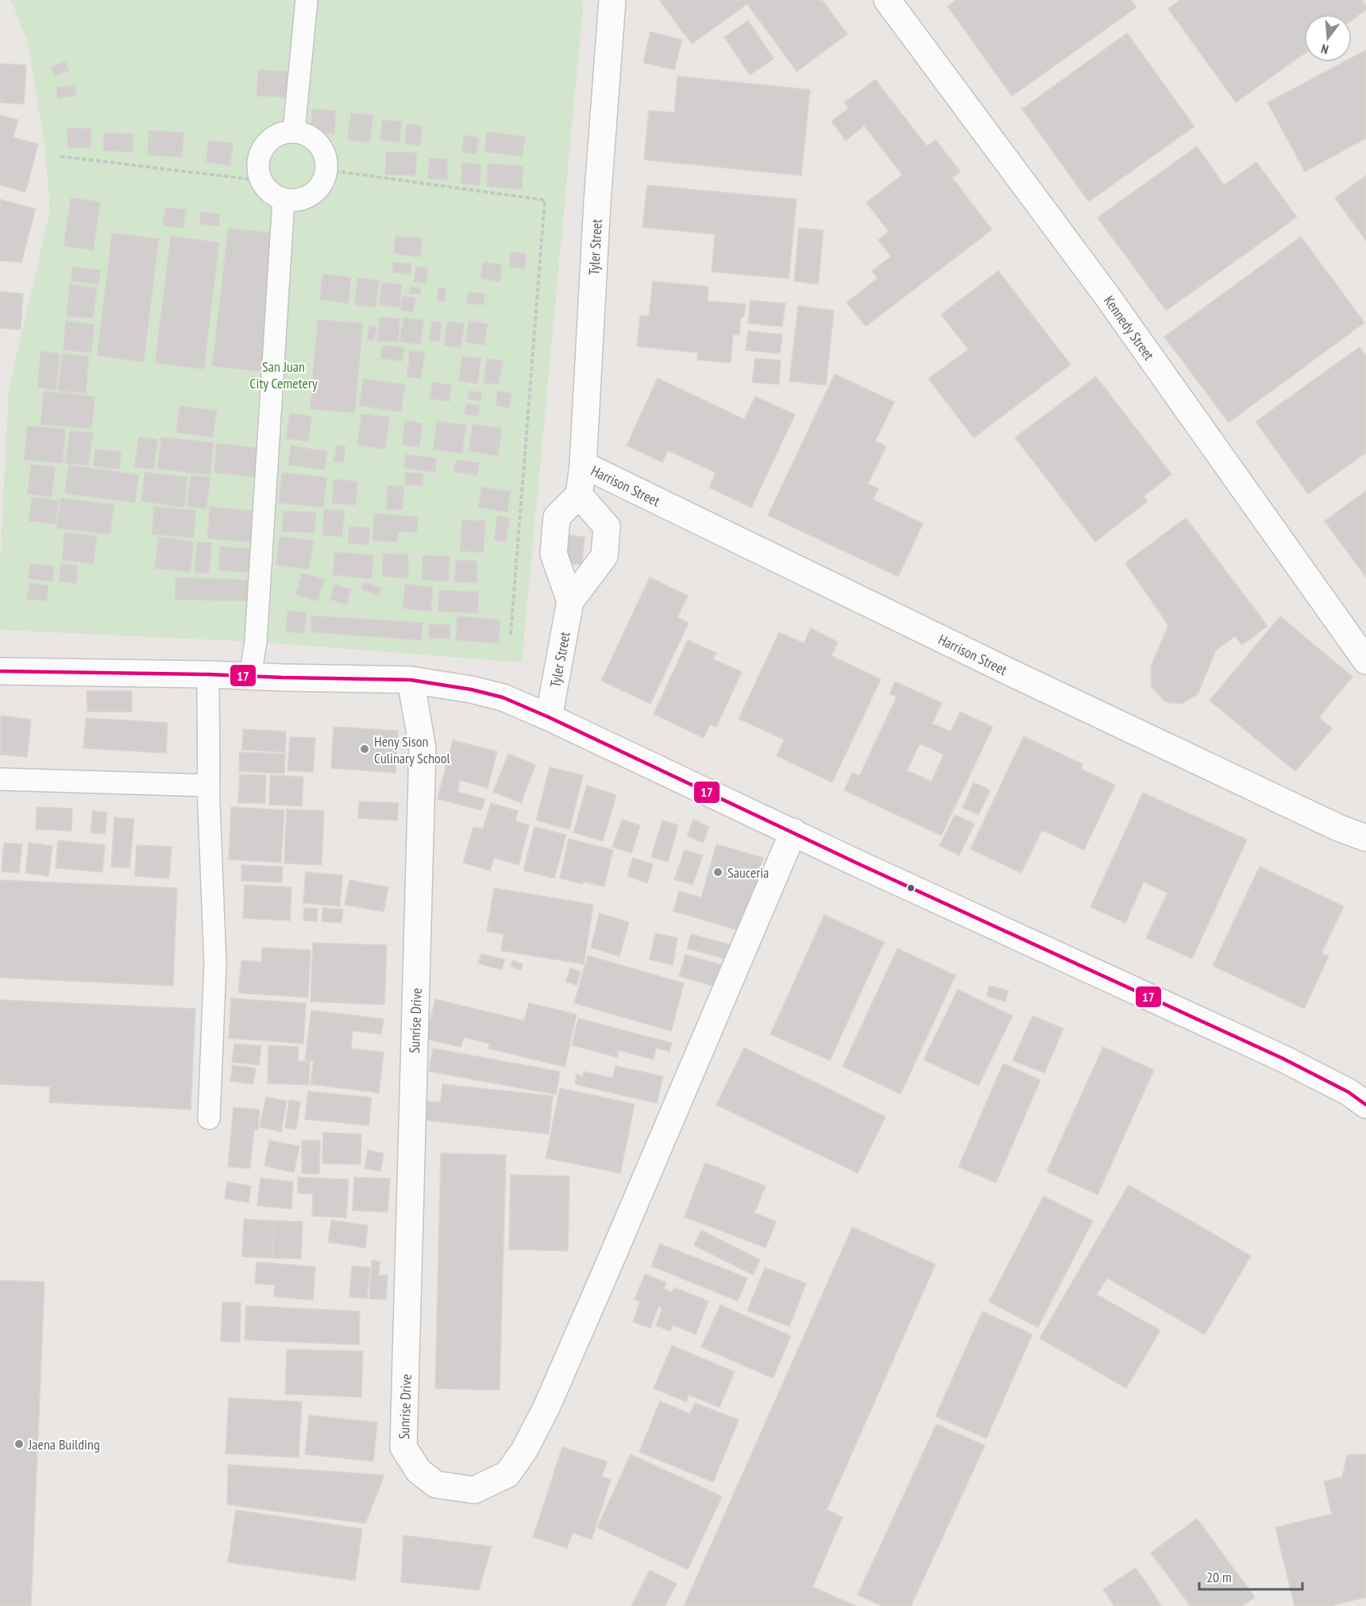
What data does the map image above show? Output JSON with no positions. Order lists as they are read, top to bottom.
{
  "streets": {
    "street": [
      "Tyler Street",
      "Kennedy Street",
      "Harrison Street",
      "Sunrise Drive"
    ]
  },
  "crossings": [
    ["Tyler Street", "Harrison Street"]
  ],
  "parks": ["San Juan City Cemetery"],
  "places": ["Heny Sison Culinary School", "Sauceria", "Jaena Building"],
  "lines": ["transit line 17"],
  "scale_bar": "20 m",
  "north": "bottom"
}
